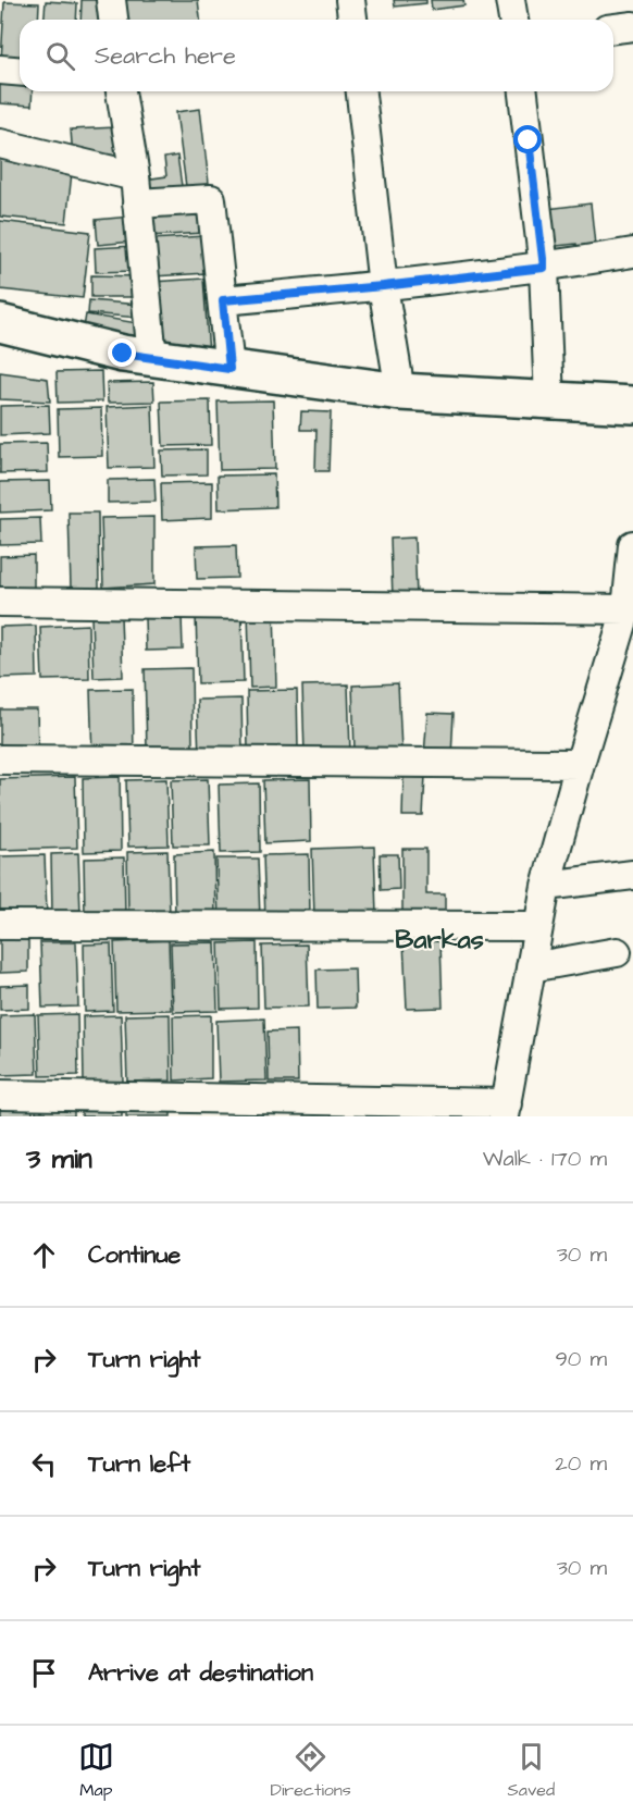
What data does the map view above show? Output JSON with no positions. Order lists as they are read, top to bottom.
{
  "districts": ["Barkas"],
  "page": {
    "search": "Search here",
    "heading": ["3 min", "Walk · 170 m"],
    "list": [
      ["Continue", "30 m"],
      ["Turn right", "90 m"],
      ["Turn left", "20 m"],
      ["Turn right", "30 m"],
      "Arrive at destination"
    ],
    "nav": ["Map", "Directions", "Saved"]
  }
}
